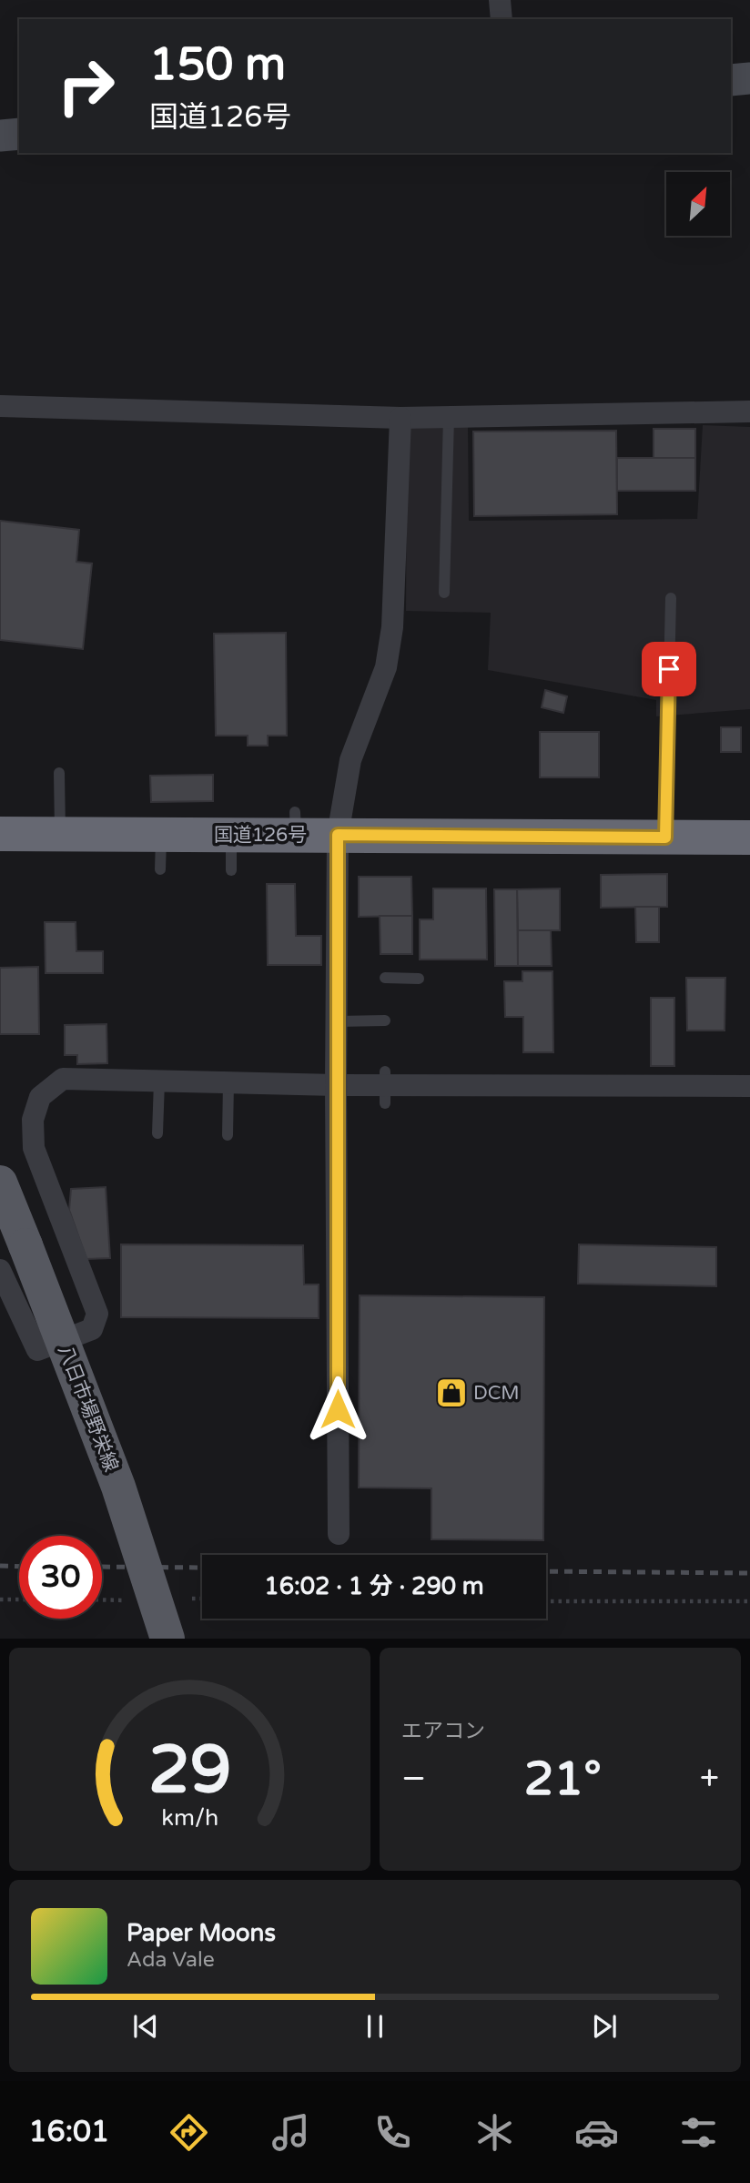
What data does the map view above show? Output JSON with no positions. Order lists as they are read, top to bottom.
{
  "streets": {
    "highway": ["国道126号"],
    "main road": ["八日市場野栄線"]
  },
  "places": {
    "shop": ["DCM"]
  },
  "north": "top right",
  "page": {
    "turn": ["150 m", "国道126号"],
    "limit": "30",
    "trip": "16:02 · 1 分 · 290 m",
    "tile": "エアコン",
    "heat": ["−", "21°", "+"],
    "song": ["Paper Moons", "Ada Vale"],
    "tabs": "16:01",
    "gauge": ["29", "km/h"]
  }
}
